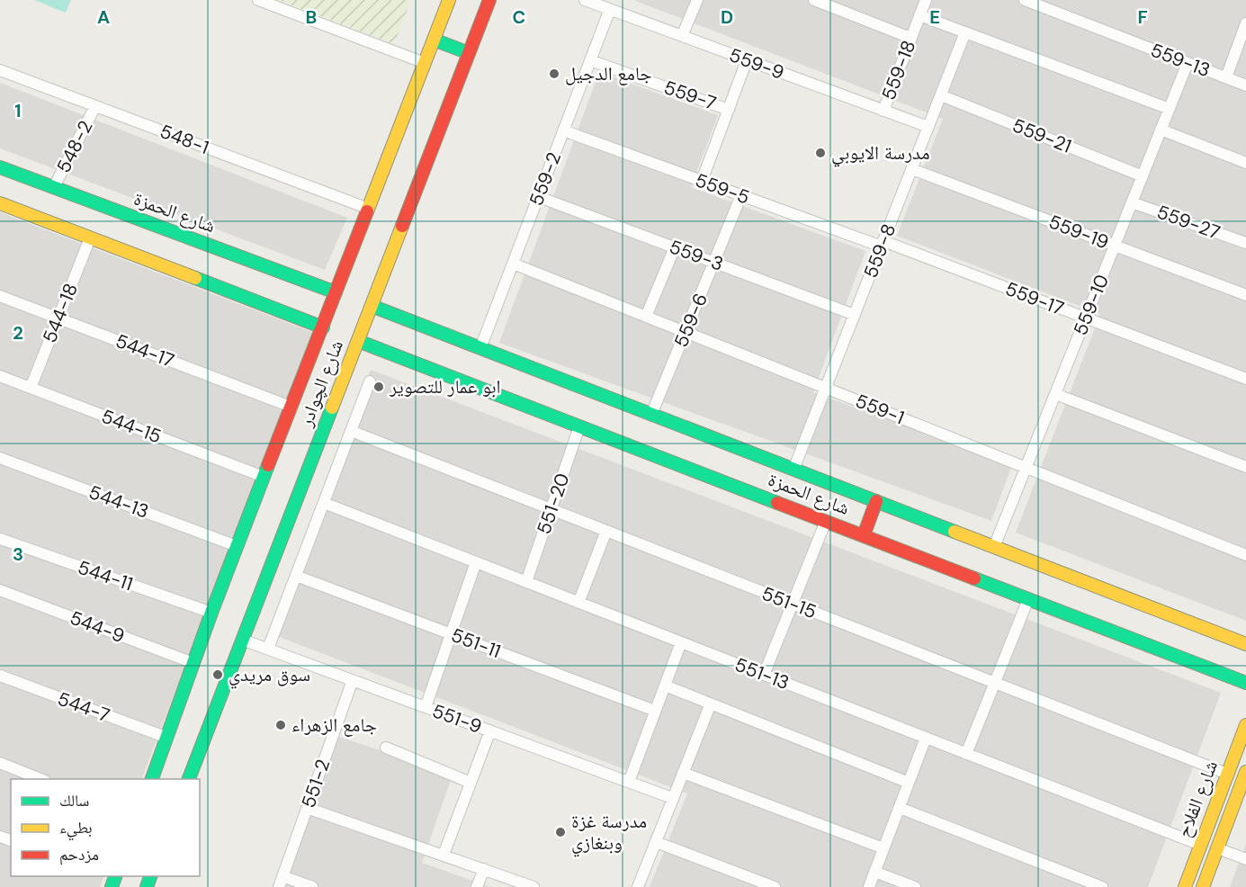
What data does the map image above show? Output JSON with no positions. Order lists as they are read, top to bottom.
{
  "streets": {
    "street": [
      "559-13",
      "559-9",
      "559-18",
      "559-7",
      "559-21",
      "548-1",
      "548-2",
      "559-2",
      "559-5",
      "شارع الحمزة",
      "559-27",
      "559-19",
      "559-8",
      "559-3",
      "559-17",
      "559-10",
      "544-18",
      "559-6",
      "544-17",
      "شارع الچوادر",
      "559-1",
      "544-15",
      "544-13",
      "551-20",
      "544-11",
      "551-15",
      "544-9",
      "551-11",
      "551-13",
      "544-7",
      "551-9",
      "551-2",
      "شارع الفلاح"
    ]
  },
  "crossings": [
    ["559-13", "559-10"],
    ["559-9", "559-18"],
    ["559-9", "559-2"],
    ["559-9", "559-8"],
    ["559-7", "559-2"],
    ["559-21", "559-8"],
    ["559-21", "559-10"],
    ["548-1", "548-2"],
    ["548-1", "شارع الچوادر"],
    ["548-2", "شارع الحمزة"],
    ["559-2", "559-5"],
    ["559-2", "شارع الحمزة"],
    ["559-2", "559-3"],
    ["559-2", "559-1"],
    ["559-5", "559-8"],
    ["559-5", "559-17"],
    ["559-5", "559-6"],
    ["شارع الحمزة", "559-8"],
    ["شارع الحمزة", "559-10"],
    ["شارع الحمزة", "559-6"],
    ["شارع الحمزة", "شارع الچوادر"],
    ["شارع الحمزة", "551-20"],
    ["559-27", "559-10"],
    ["559-19", "559-8"],
    ["559-19", "559-10"],
    ["559-8", "559-3"],
    ["559-8", "559-17"],
    ["559-8", "559-1"],
    ["559-3", "559-6"],
    ["559-17", "559-10"],
    ["559-10", "559-1"],
    ["544-18", "544-17"],
    ["544-18", "544-15"],
    ["559-6", "559-1"],
    ["544-17", "شارع الچوادر"],
    ["شارع الچوادر", "544-15"],
    ["شارع الچوادر", "544-13"],
    ["شارع الچوادر", "544-11"],
    ["شارع الچوادر", "544-9"],
    ["شارع الچوادر", "544-7"],
    ["شارع الچوادر", "551-9"],
    ["551-20", "551-15"],
    ["551-20", "551-13"],
    ["551-15", "شارع الفلاح"],
    ["551-13", "شارع الفلاح"],
    ["551-9", "551-2"]
  ],
  "places": [
    "جامع الدجيل",
    "مدرسة الايوبي",
    "ابو عمار للتصوير",
    "سوق مريدي",
    "جامع الزهراء",
    "مدرسة غزة وبنغازي"
  ],
  "legend": ["سالك", "بطيء", "مزدحم"],
  "grid": {
    "columns": [
      "A",
      "B",
      "C",
      "D",
      "E",
      "F"
    ],
    "rows": ["1", "2", "3"]
  }
}
